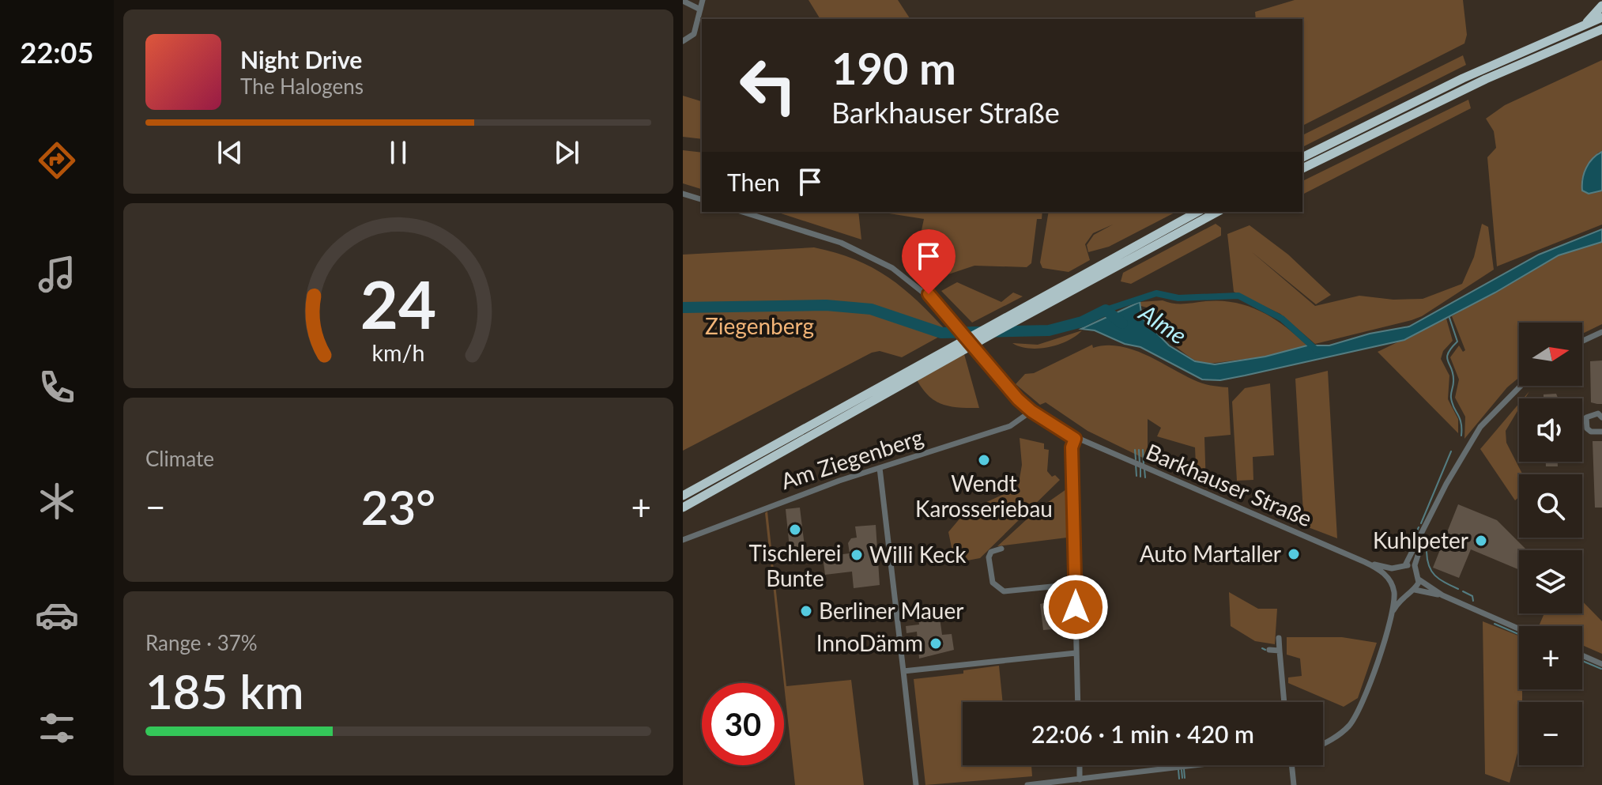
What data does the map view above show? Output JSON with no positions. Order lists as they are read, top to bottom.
{
  "streets": {
    "street": ["Am Ziegenberg", "Barkhauser Straße"]
  },
  "crossings": [
    ["Am Ziegenberg", "Barkhauser Straße"]
  ],
  "water": ["Alme"],
  "parks": ["Ziegenberg"],
  "places": [
    "Wendt Karosseriebau",
    "Tischlerei Bunte",
    "Kuhlpeter",
    "Auto Martaller",
    "Willi Keck",
    "Berliner Mauer",
    "InnoDämm"
  ],
  "north": "right",
  "page": {
    "tabs": "22:05",
    "turn": ["190 m", "Barkhauser Straße"],
    "song": ["Night Drive", "The Halogens"],
    "then": "Then",
    "map_buttons": ["+", "−"],
    "tile": [
      "Climate",
      ["Range · 37%", "185 km"]
    ],
    "heat": ["−", "23°", "+"],
    "limit": "30",
    "trip": "22:06 · 1 min · 420 m",
    "gauge": ["24", "km/h"]
  }
}
